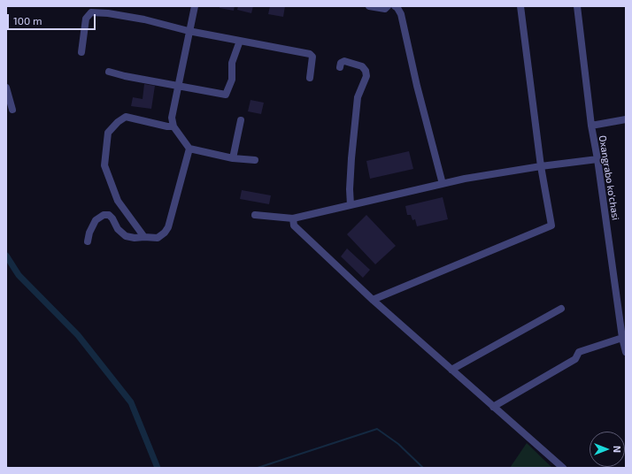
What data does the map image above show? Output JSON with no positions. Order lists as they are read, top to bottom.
{
  "streets": {
    "street": ["Oxangrabo ko'chasi"]
  },
  "scale_bar": "100 m",
  "north": "right"
}
